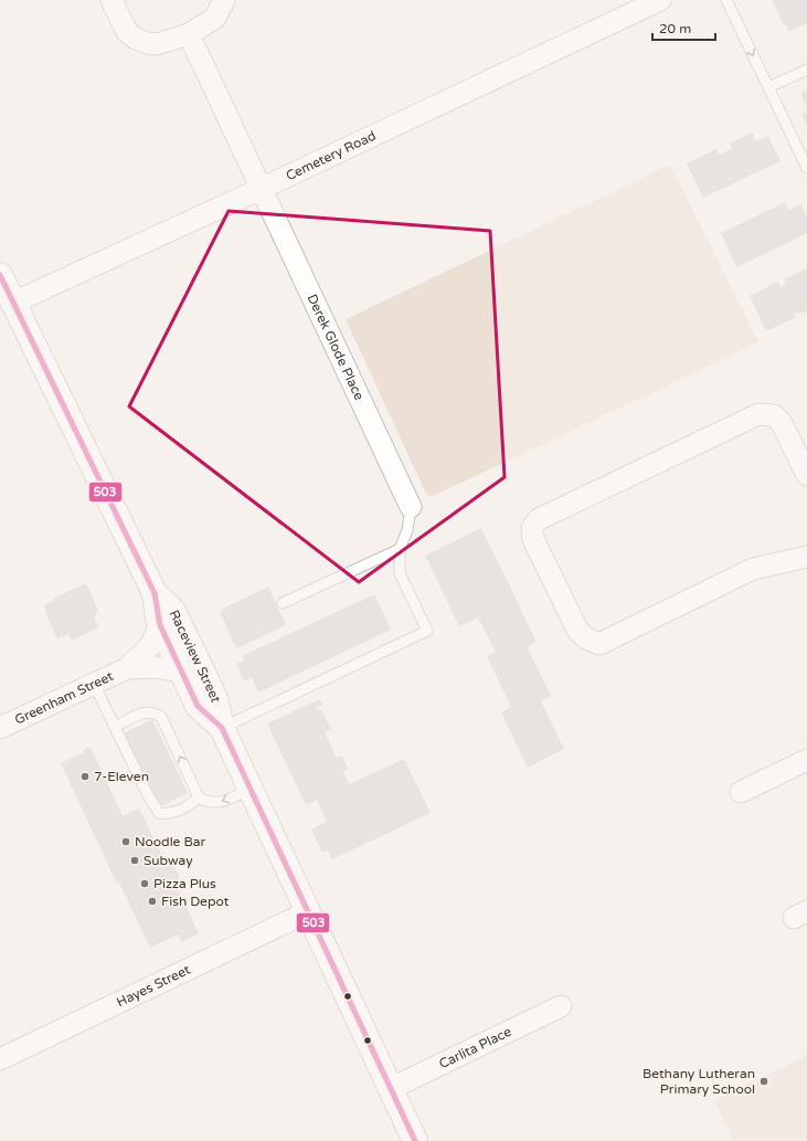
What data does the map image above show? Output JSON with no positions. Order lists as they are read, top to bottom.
{
  "streets": {
    "street": [
      "Cemetery Road",
      "Derek Glode Place",
      "Raceview Street",
      "Greenham Street",
      "Hayes Street",
      "Carlita Place"
    ]
  },
  "crossings": [
    ["Cemetery Road", "Derek Glode Place"],
    ["Cemetery Road", "Raceview Street"],
    ["Raceview Street", "Greenham Street"],
    ["Raceview Street", "Hayes Street"],
    ["Raceview Street", "Carlita Place"]
  ],
  "places": [
    "7-Eleven",
    "Noodle Bar",
    "Subway",
    "Pizza Plus",
    "Fish Depot",
    "Bethany Lutheran Primary School"
  ],
  "lines": ["transit line 503"],
  "scale_bar": "20 m"
}
